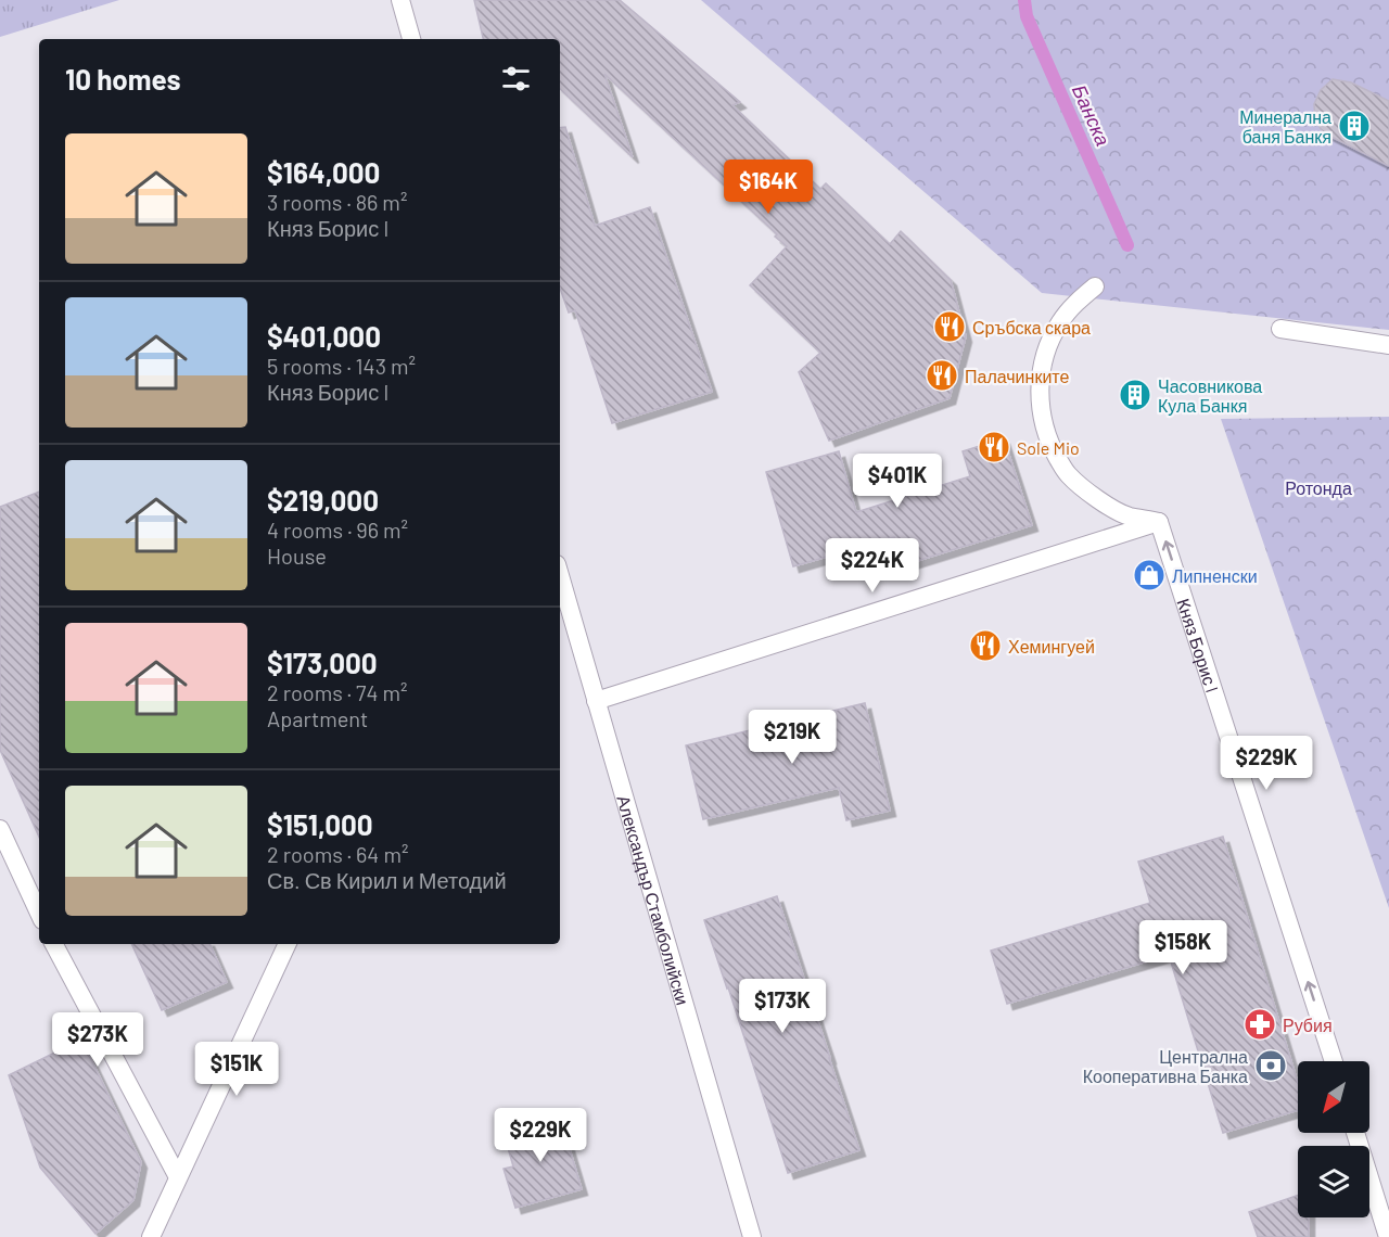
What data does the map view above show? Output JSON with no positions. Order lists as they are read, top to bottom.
{
  "streets": {
    "street": ["Княз Борис I", "Александър Стамболийски"]
  },
  "one_way": ["Княз Борис I"],
  "water": ["Банска"],
  "parks": ["Ротонда"],
  "places": {
    "building": ["Минерална баня Банкя", "Часовникова Кула Банкя"],
    "restaurant": [
      "Сръбска скара",
      "Палачинките",
      "Sole Mio",
      "Хемингуей"
    ],
    "shop": ["Липненски"],
    "pharmacy": ["Рубия"],
    "bank": ["Централна Кооперативна Банка"]
  },
  "north": "bottom left",
  "page": {
    "heading": "10 homes",
    "list": [
      {
        "name": "$164,000",
        "note": "3 rooms · 86 m² · Княз Борис I"
      },
      {
        "name": "$401,000",
        "note": "5 rooms · 143 m² · Княз Борис I"
      },
      {
        "name": "$219,000",
        "note": "4 rooms · 96 m² · House"
      },
      {
        "name": "$173,000",
        "note": "2 rooms · 74 m² · Apartment"
      },
      {
        "name": "$151,000",
        "note": "2 rooms · 64 m² · Св. Св Кирил и Методий"
      }
    ],
    "price": [
      "$164K",
      "$401K",
      "$224K",
      "$219K",
      "$229K",
      "$158K",
      "$173K",
      "$273K",
      "$151K",
      "$229K"
    ]
  }
}
